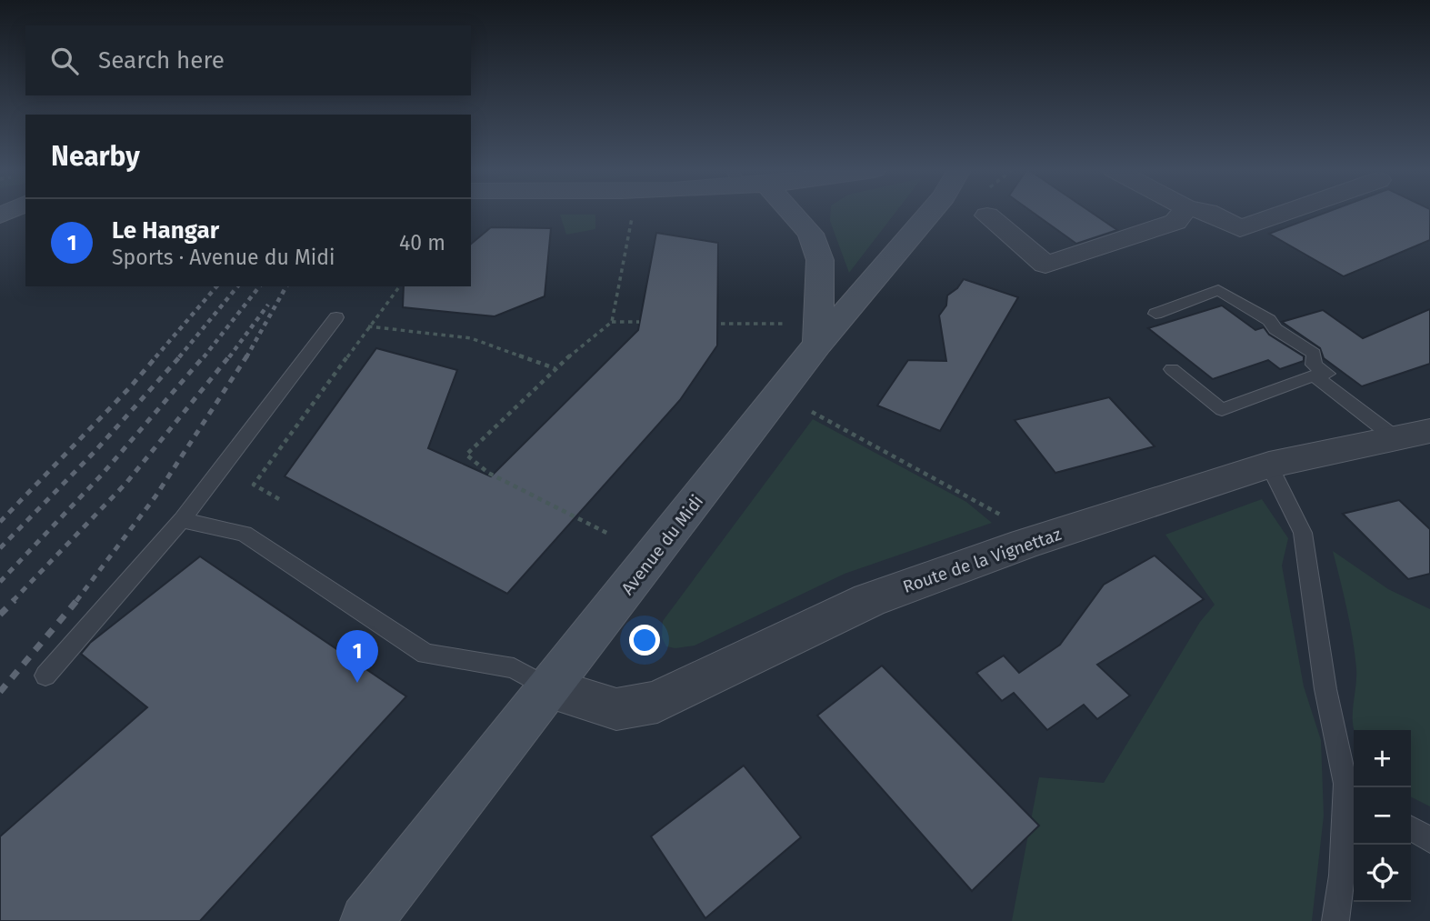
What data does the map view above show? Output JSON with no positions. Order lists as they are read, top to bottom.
{
  "streets": {
    "main road": ["Avenue du Midi"],
    "street": ["Route de la Vignettaz"]
  },
  "crossings": [
    ["Avenue du Midi", "Route de la Vignettaz"]
  ],
  "page": {
    "search": "Search here",
    "heading": "Nearby",
    "list": [
      {
        "mark": "1",
        "name": "Le Hangar",
        "note": "Sports · Avenue du Midi",
        "value": "40 m"
      }
    ],
    "pins": "1",
    "map_buttons": ["+", "−"]
  }
}
